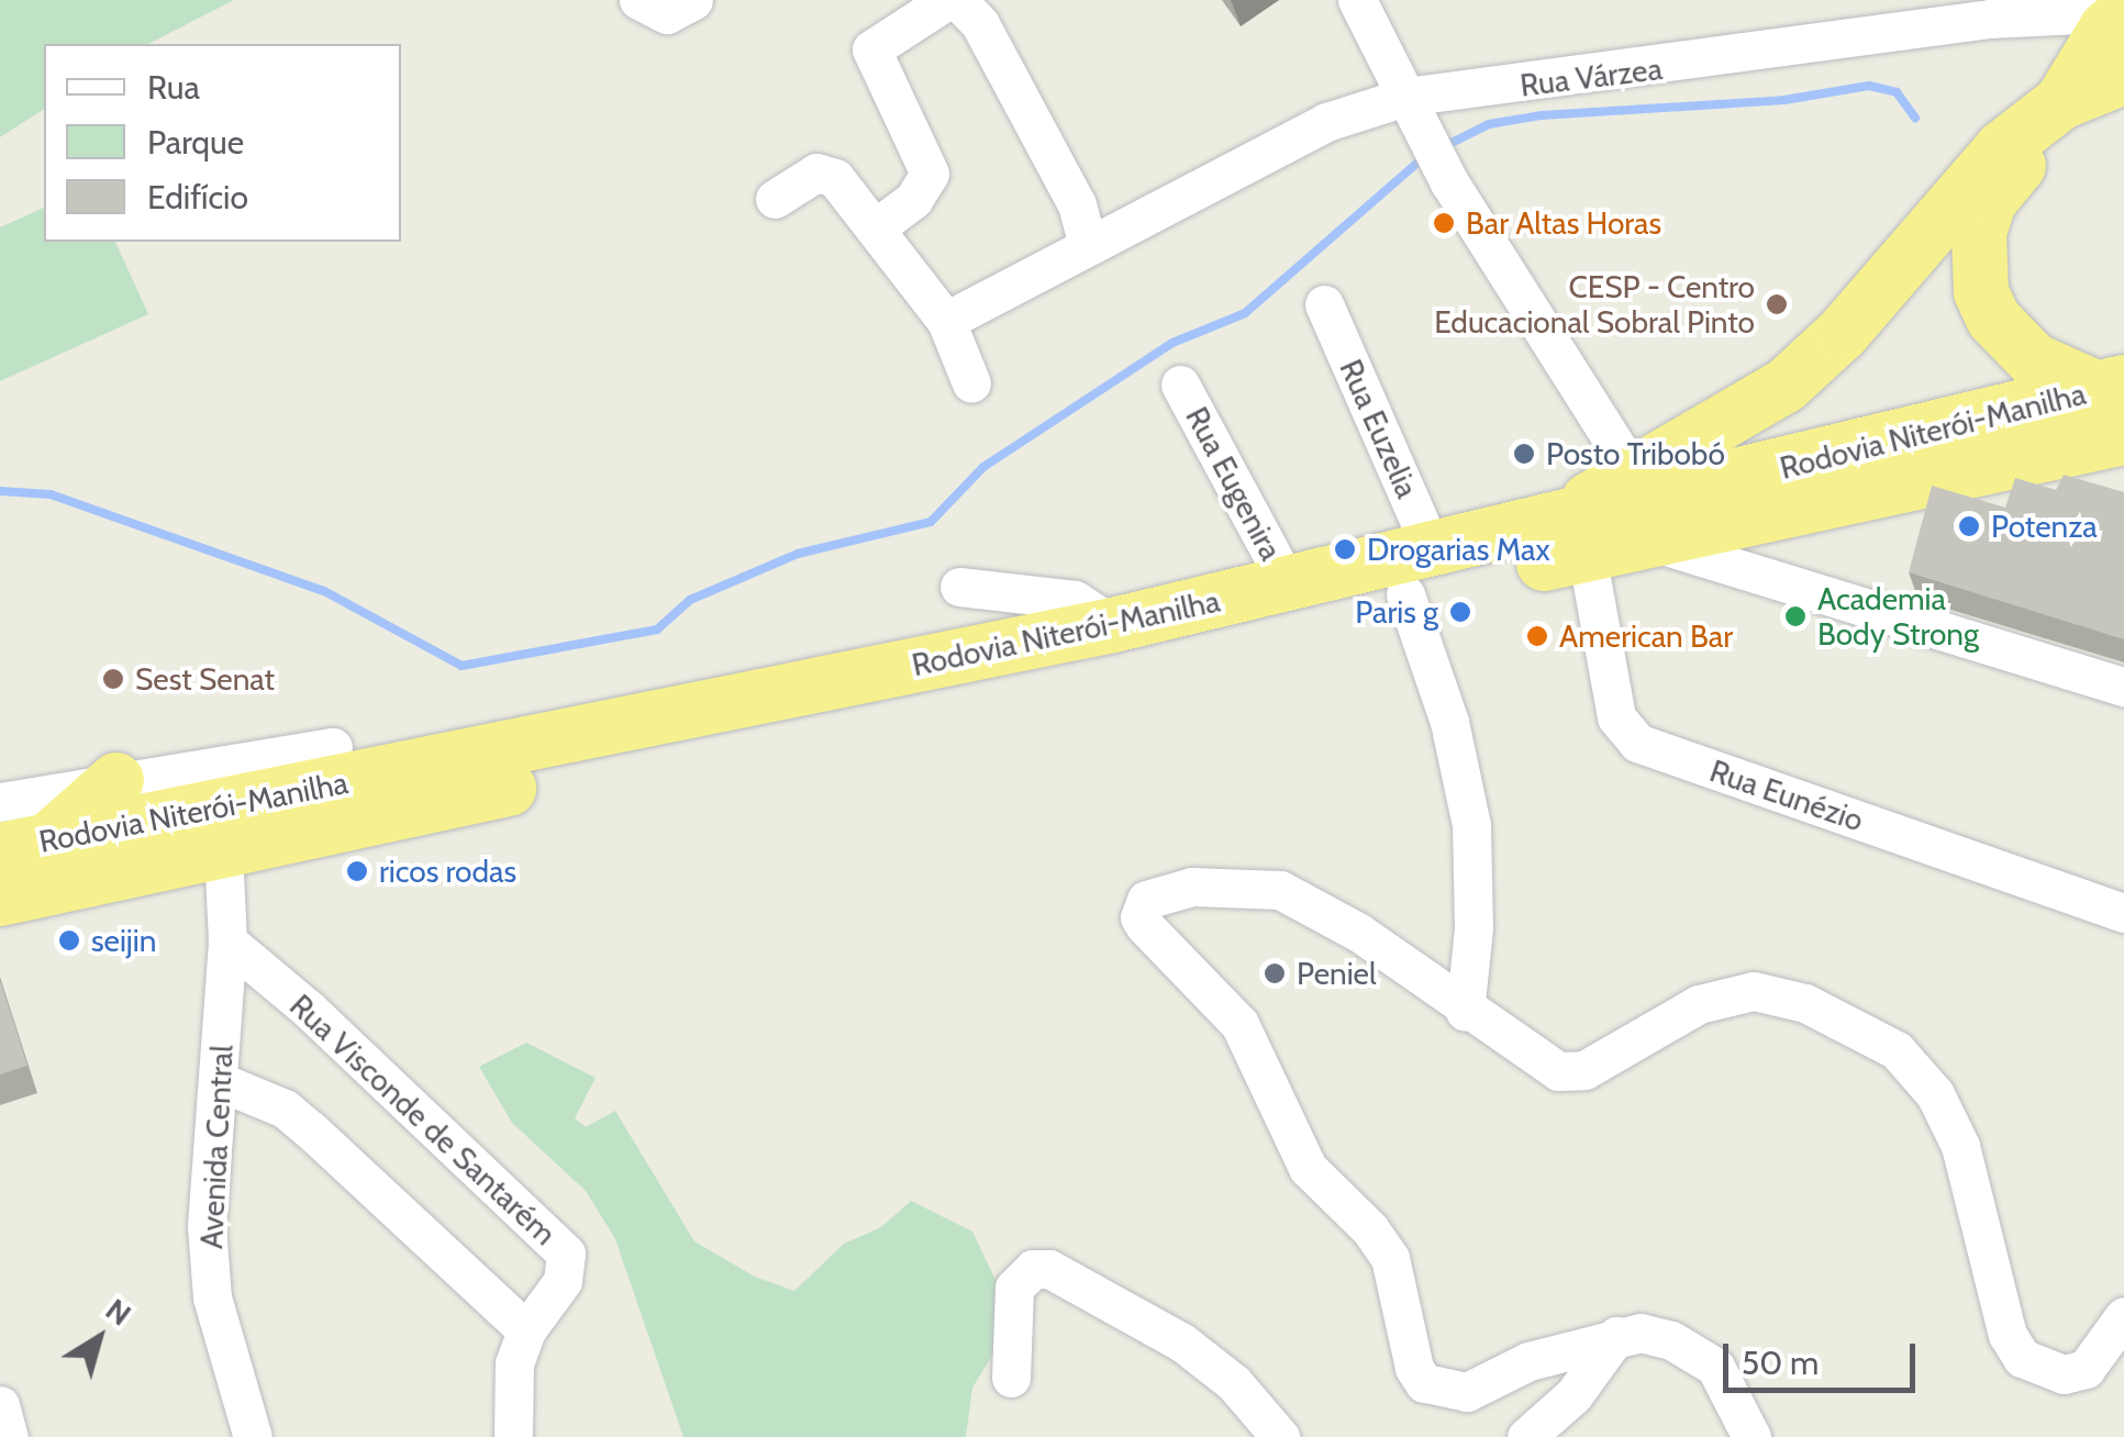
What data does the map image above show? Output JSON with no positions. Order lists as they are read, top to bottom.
{
  "streets": {
    "highway": ["Rodovia Niterói-Manilha"],
    "street": [
      "Rua Várzea",
      "Rua Euzelia",
      "Rua Eugenira",
      "Rua Eunézio",
      "Rua Visconde de Santarém",
      "Avenida Central"
    ]
  },
  "crossings": [
    ["Rua Euzelia", "Rodovia Niterói-Manilha"],
    ["Rodovia Niterói-Manilha", "Rua Eugenira"],
    ["Rodovia Niterói-Manilha", "Rua Eunézio"],
    ["Rodovia Niterói-Manilha", "Avenida Central"],
    ["Rua Visconde de Santarém", "Avenida Central"]
  ],
  "places": [
    "Bar Altas Horas",
    "CESP - Centro Educacional Sobral Pinto",
    "Posto Tribobó",
    "Potenza",
    "Drogarias Max",
    "Paris g",
    "Academia Body Strong",
    "American Bar",
    "Sest Senat",
    "ricos rodas",
    "seijin",
    "Peniel"
  ],
  "legend": ["Rua", "Parque", "Edifício"],
  "scale_bar": "50 m",
  "north": "top right"
}
